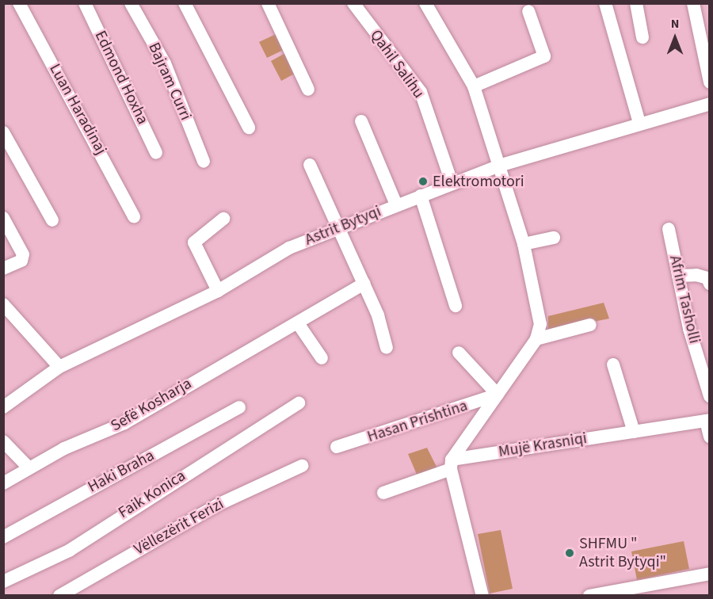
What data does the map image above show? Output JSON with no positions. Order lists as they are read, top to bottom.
{
  "streets": {
    "street": [
      "Qahil Salihu",
      "Edmond Hoxha",
      "Bajram Curri",
      "Luan Haradinaj",
      "Astrit Bytyqi",
      "Afrim Tasholli",
      "Sefë Kosharja",
      "Hasan Prishtina",
      "Mujë Krasniqi",
      "Haki Braha",
      "Faik Konica",
      "Vëllezërit Ferizi"
    ]
  },
  "crossings": [
    ["Qahil Salihu", "Astrit Bytyqi"],
    ["Hasan Prishtina", "Mujë Krasniqi"]
  ],
  "places": ["Elektromotori", "SHFMU \" Astrit Bytyqi\""],
  "north": "top"
}
